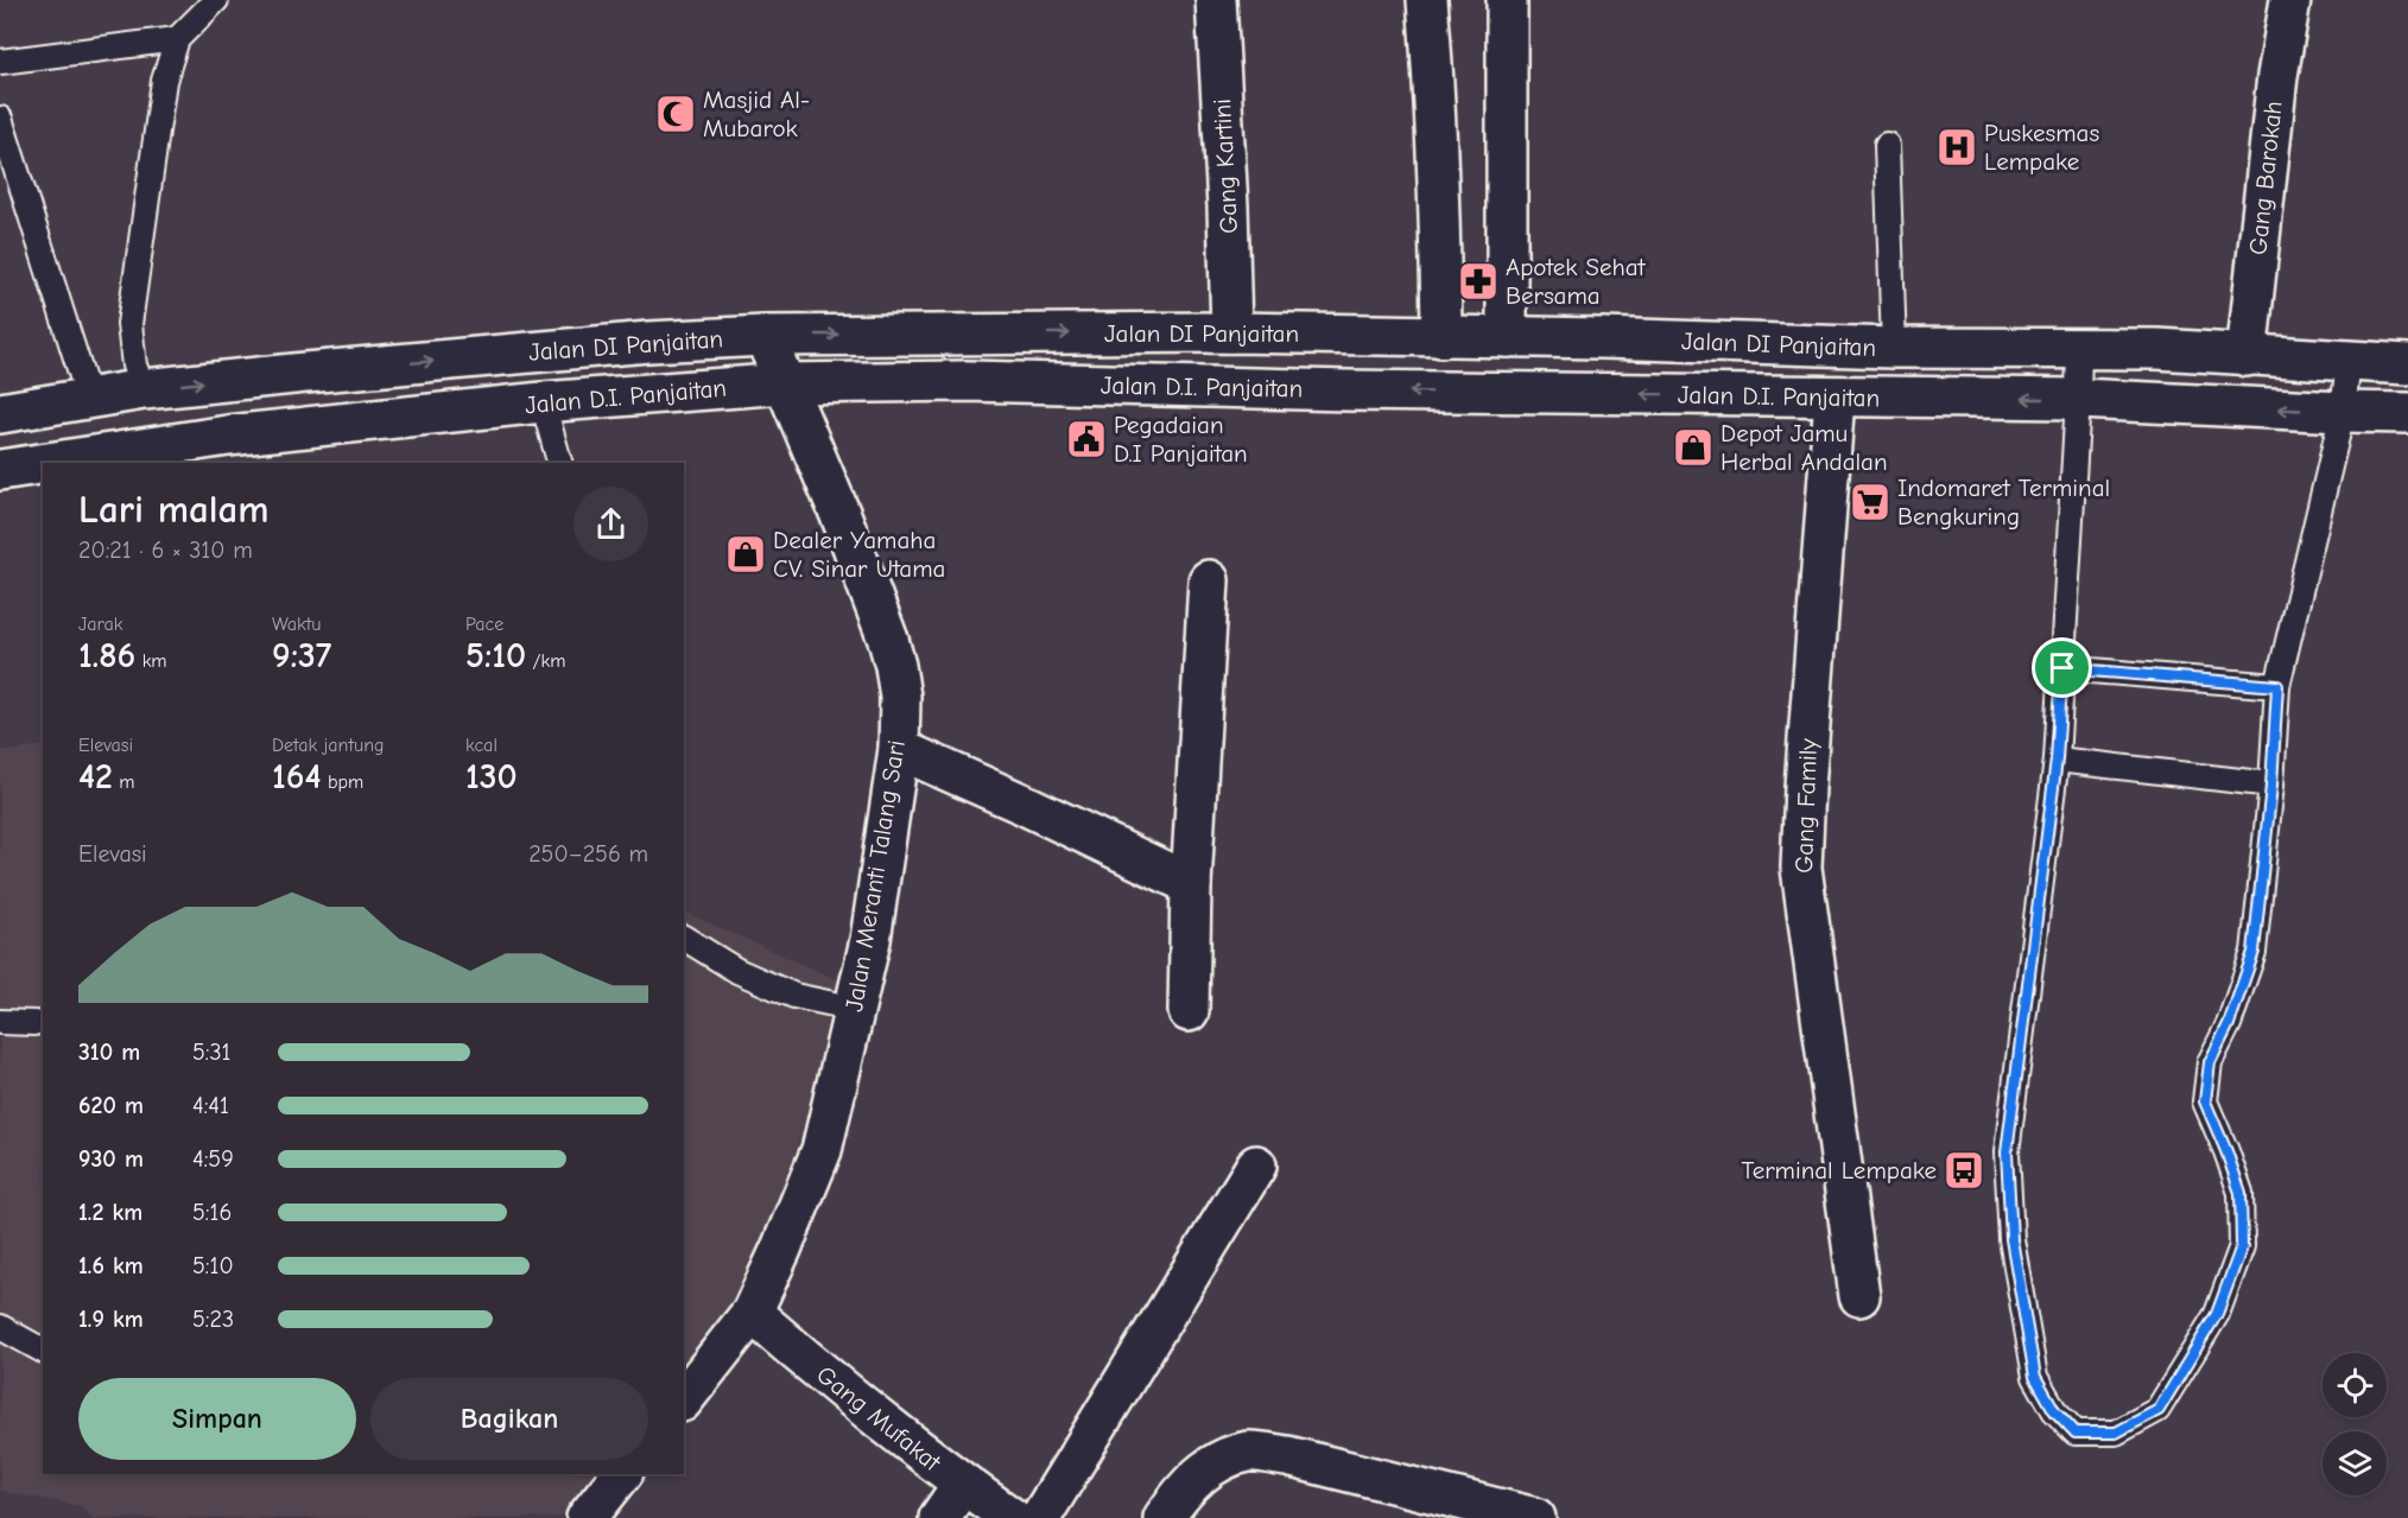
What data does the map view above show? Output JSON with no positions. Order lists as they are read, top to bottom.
{
  "streets": {
    "main road": [
      "Gang Kartini",
      "Gang Barokah",
      "Jalan DI Panjaitan",
      "Jalan D.I. Panjaitan",
      "Gang Family",
      "Jalan Meranti Talang Sari",
      "Gang Mufakat"
    ]
  },
  "crossings": [
    ["Gang Kartini", "Jalan DI Panjaitan"],
    ["Gang Barokah", "Jalan DI Panjaitan"],
    ["Jalan DI Panjaitan", "Jalan Meranti Talang Sari"],
    ["Jalan D.I. Panjaitan", "Gang Family"],
    ["Jalan D.I. Panjaitan", "Jalan Meranti Talang Sari"],
    ["Jalan Meranti Talang Sari", "Gang Mufakat"]
  ],
  "one_way": ["Jalan DI Panjaitan", "Jalan D.I. Panjaitan"],
  "places": {
    "mosque": ["Masjid Al- Mubarok"],
    "hospital": ["Puskesmas Lempake"],
    "pharmacy": ["Apotek Sehat Bersama"],
    "public building": ["Pegadaian D.I Panjaitan"],
    "shop": ["Depot Jamu Herbal Andalan", "Dealer Yamaha CV. Sinar Utama"],
    "supermarket": ["Indomaret Terminal Bengkuring"],
    "bus stop": ["Terminal Lempake"]
  },
  "page": {
    "heading": ["Lari malam", "20:21 · 6 × 310 m"],
    "stats": [
      ["Jarak", "1.86 km"],
      ["Waktu", "9:37"],
      ["Pace", "5:10 /km"],
      ["Elevasi", "42 m"],
      ["Detak jantung", "164 bpm"],
      ["kcal", "130"]
    ],
    "chart": ["Elevasi", "250–256 m"],
    "list": [
      {
        "name": "310 m",
        "note": "5:31"
      },
      {
        "name": "620 m",
        "note": "4:41"
      },
      {
        "name": "930 m",
        "note": "4:59"
      },
      {
        "name": "1.2 km",
        "note": "5:16"
      },
      {
        "name": "1.6 km",
        "note": "5:10"
      },
      {
        "name": "1.9 km",
        "note": "5:23"
      }
    ],
    "buttons": ["Simpan", "Bagikan"]
  }
}
